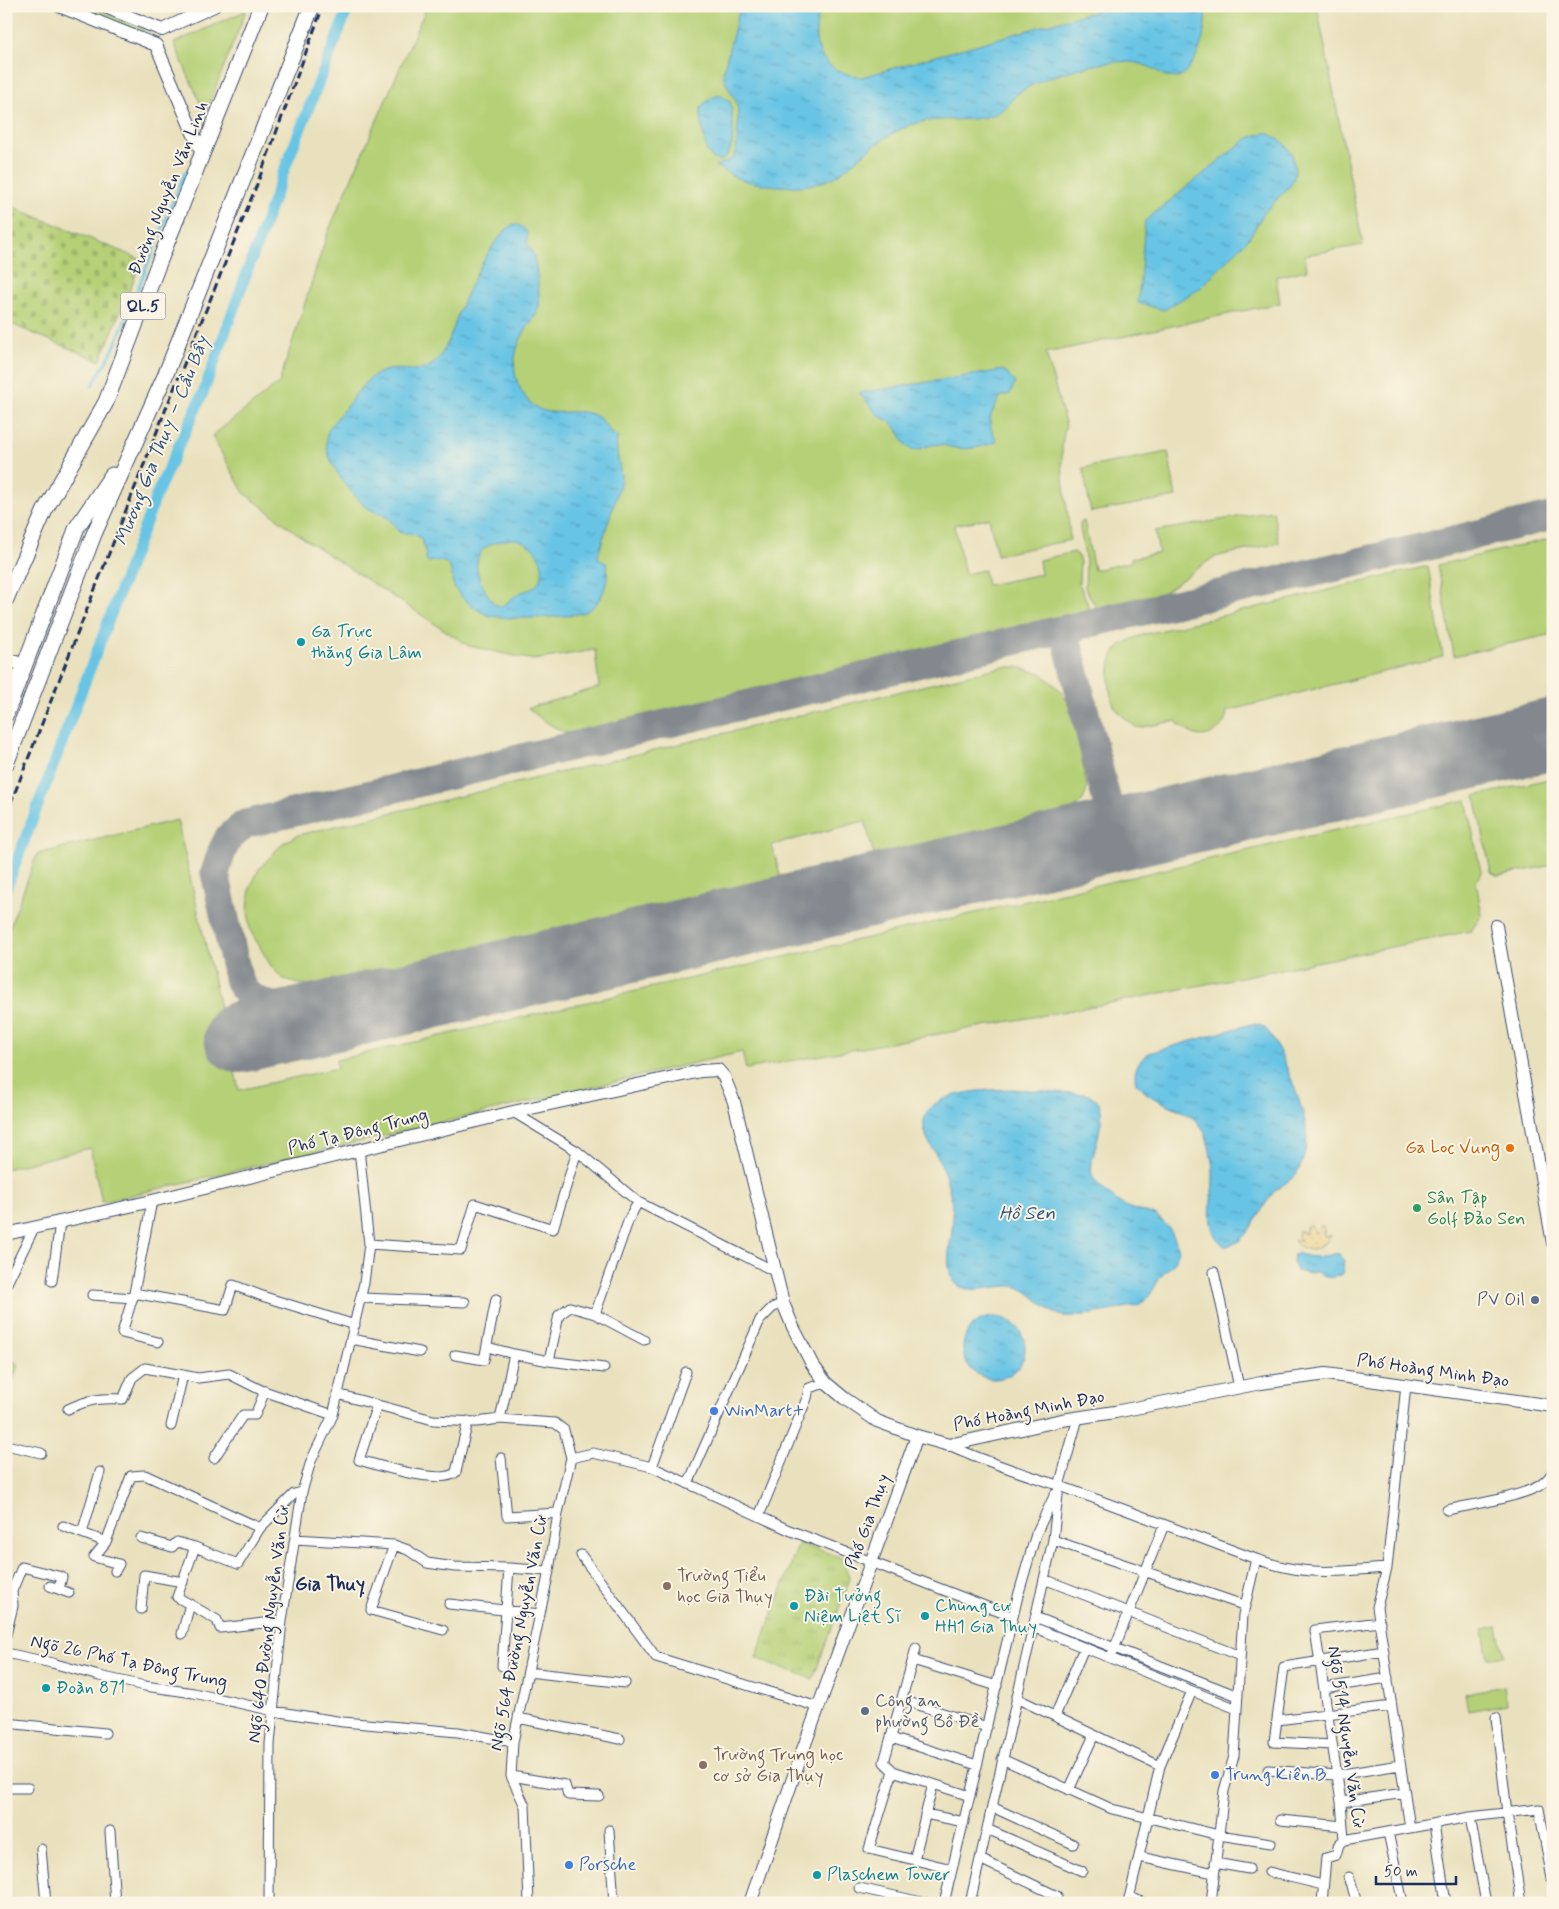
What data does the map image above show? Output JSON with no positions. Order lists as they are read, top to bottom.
{
  "streets": {
    "highway": ["Đường Nguyễn Văn Linh", "QL.5"],
    "street": [
      "Phố Tạ Đông Trung",
      "Phố Hoàng Minh Đạo",
      "Phố Gia Thụy",
      "Ngõ 640 Đường Nguyễn Văn Cừ",
      "Ngõ 564 Đường Nguyễn Văn Cừ",
      "Ngõ 26 Phố Tạ Đông Trung",
      "Ngõ 514 Nguyễn Văn Cừ"
    ]
  },
  "crossings": [
    ["Phố Tạ Đông Trung", "Phố Hoàng Minh Đạo"],
    ["Phố Tạ Đông Trung", "Ngõ 640 Đường Nguyễn Văn Cừ"],
    ["Phố Hoàng Minh Đạo", "Phố Gia Thụy"],
    ["Ngõ 640 Đường Nguyễn Văn Cừ", "Ngõ 26 Phố Tạ Đông Trung"],
    ["Ngõ 564 Đường Nguyễn Văn Cừ", "Ngõ 26 Phố Tạ Đông Trung"]
  ],
  "districts": ["Gia Thuỵ"],
  "water": ["Mương Gia Thụy – Cầu Bây", "Hồ Sen"],
  "places": [
    "Ga Trực thăng Gia Lâm",
    "Ga Loc Vung",
    "Sân Tập Golf Đảo Sen",
    "PV Oil",
    "WinMart+",
    "Trường Tiểu học Gia Thụy",
    "Đài Tưởng Niệm Liệt Sĩ",
    "Chung cư HH1 Gia Thụy",
    "Đoàn 871",
    "Công an phường Bồ Đề",
    "Trường Trung học cơ sở Gia Thụy",
    "Trung Kiên B",
    "Porsche",
    "Plaschem Tower"
  ],
  "scale_bar": "50 m"
}
